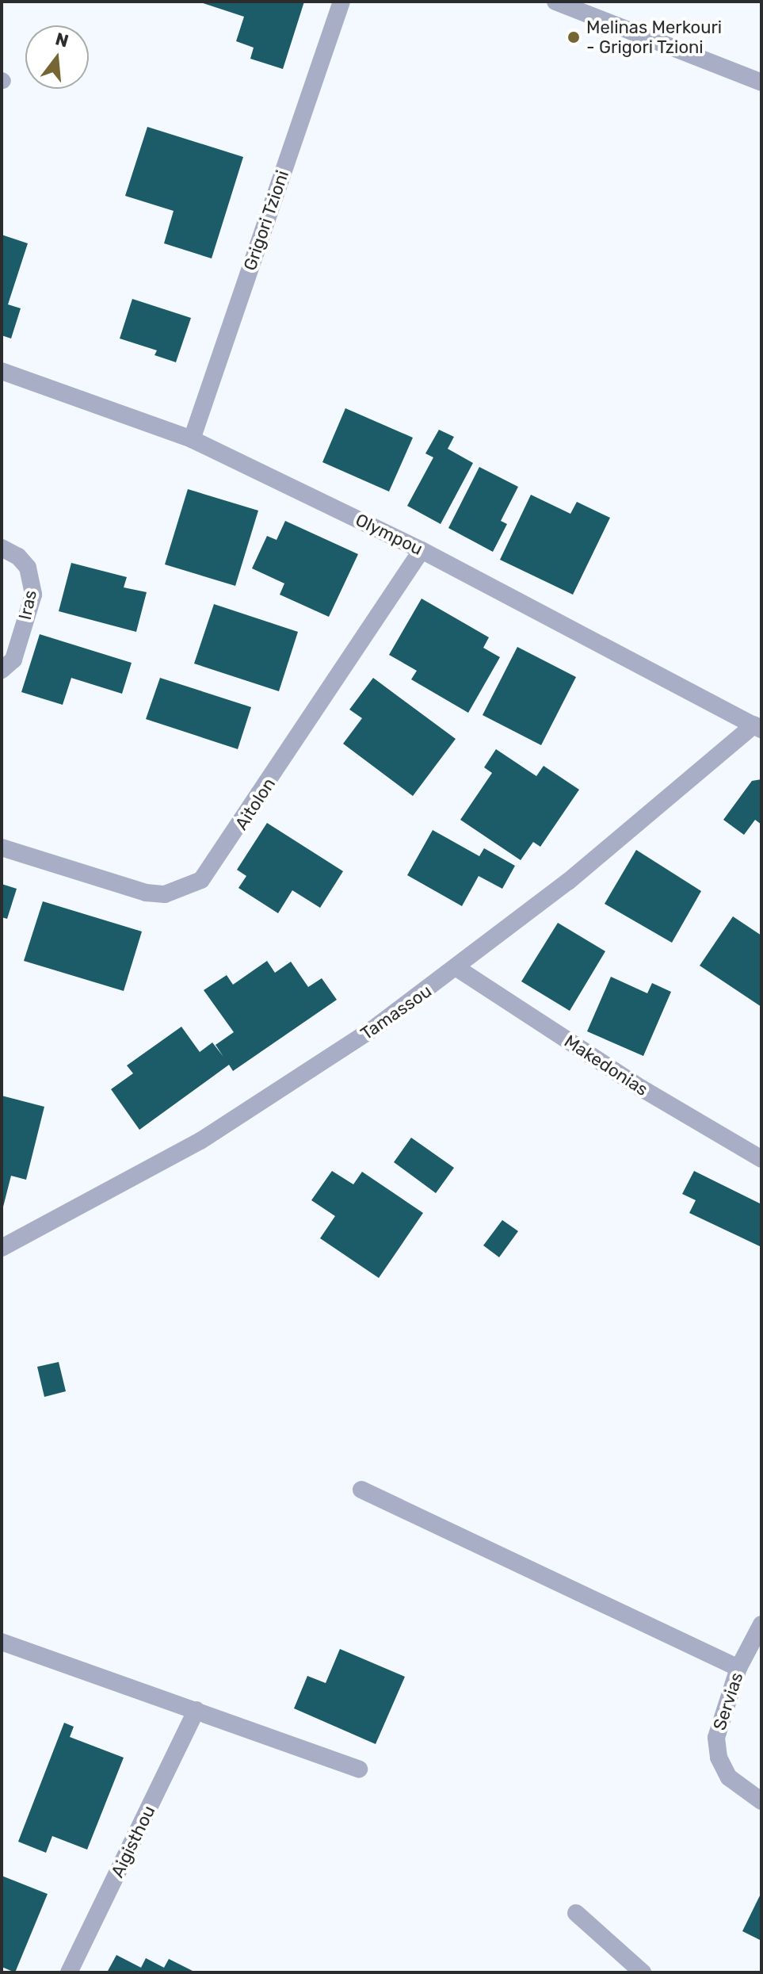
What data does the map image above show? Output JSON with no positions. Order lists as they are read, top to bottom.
{
  "streets": {
    "street": [
      "Grigori Tzioni",
      "Olympou",
      "Iras",
      "Aitolon",
      "Tamassou",
      "Makedonias",
      "Servias",
      "Aigisthou"
    ]
  },
  "crossings": [
    ["Grigori Tzioni", "Olympou"],
    ["Olympou", "Aitolon"],
    ["Olympou", "Tamassou"],
    ["Tamassou", "Makedonias"]
  ],
  "places": ["Melinas Merkouri - Grigori Tzioni"],
  "north": "top"
}
